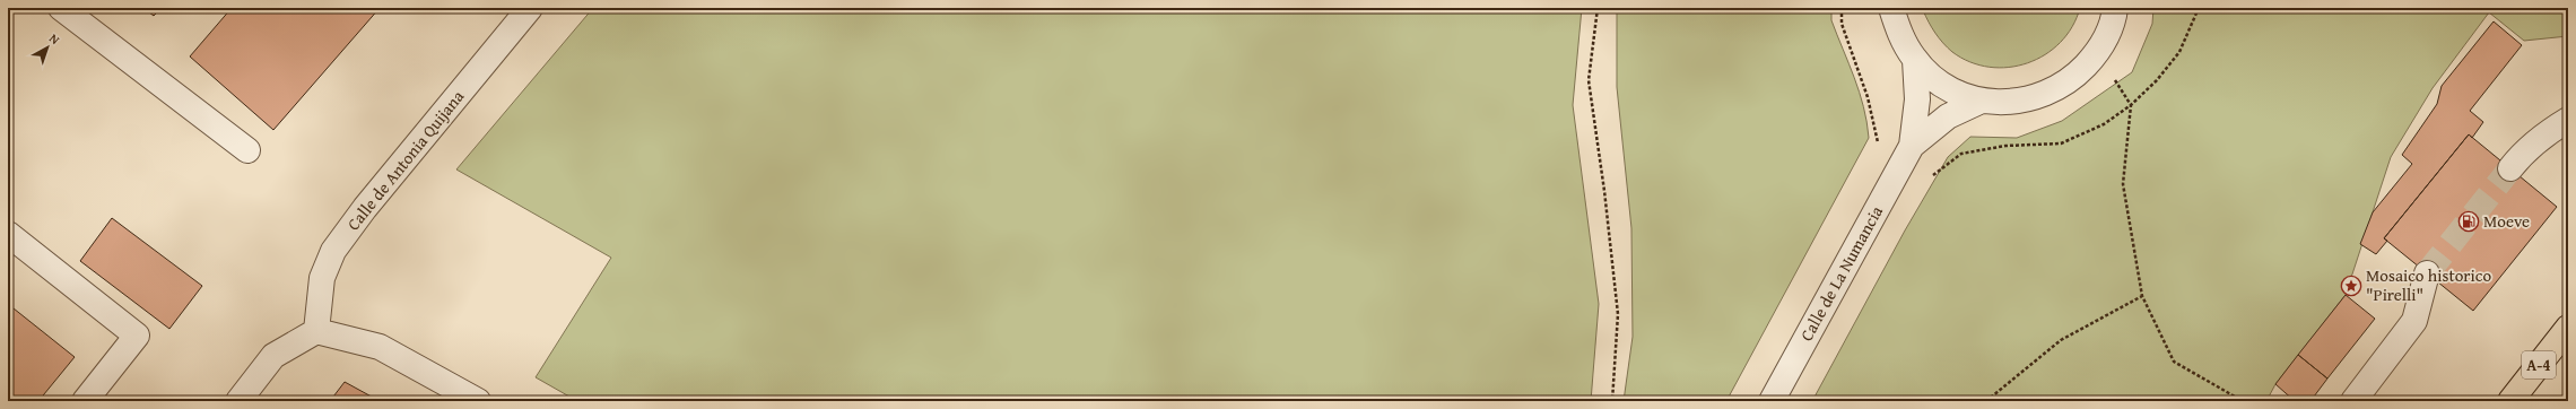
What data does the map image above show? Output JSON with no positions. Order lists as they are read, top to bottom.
{
  "streets": {
    "highway": ["A-4"],
    "street": ["Calle de Antonia Quijana", "Calle de La Numancia"]
  },
  "places": {
    "fuel station": ["Moeve"],
    "place": ["Mosaico historico \"Pirelli\""]
  },
  "north": "top right"
}
